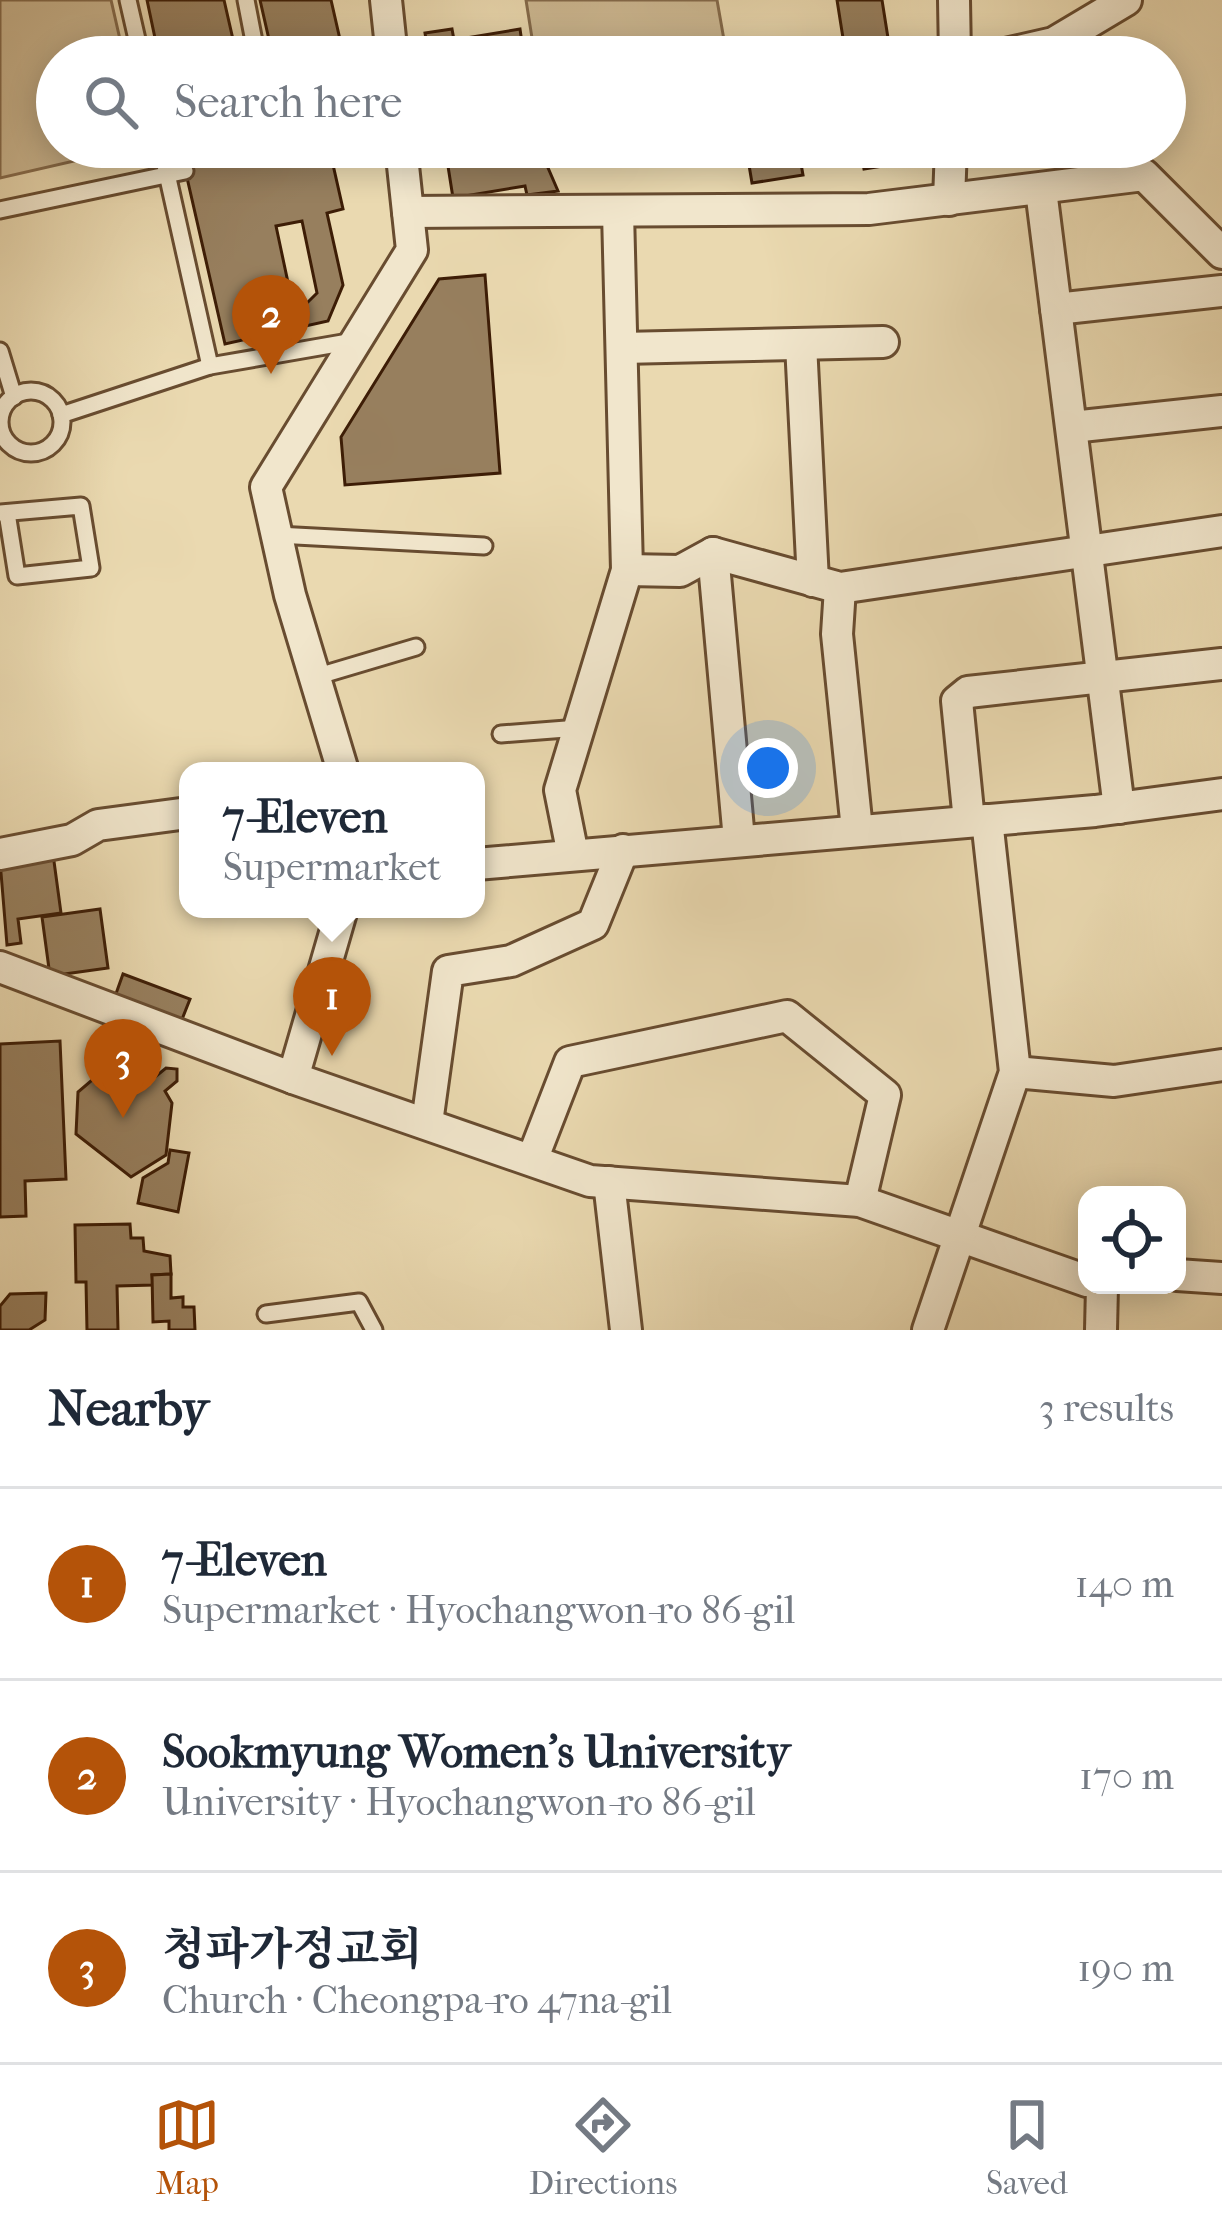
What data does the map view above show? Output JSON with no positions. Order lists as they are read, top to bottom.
{
  "page": {
    "search": "Search here",
    "pins": ["2", "1", "3"],
    "popup": ["7-Eleven", "Supermarket"],
    "heading": ["Nearby", "3 results"],
    "list": [
      {
        "mark": "1",
        "name": "7-Eleven",
        "note": "Supermarket · Hyochangwon-ro 86-gil",
        "value": "140 m"
      },
      {
        "mark": "2",
        "name": "Sookmyung Women's University",
        "note": "University · Hyochangwon-ro 86-gil",
        "value": "170 m"
      },
      {
        "mark": "3",
        "name": "청파가정교회",
        "note": "Church · Cheongpa-ro 47na-gil",
        "value": "190 m"
      }
    ],
    "nav": ["Map", "Directions", "Saved"]
  }
}
